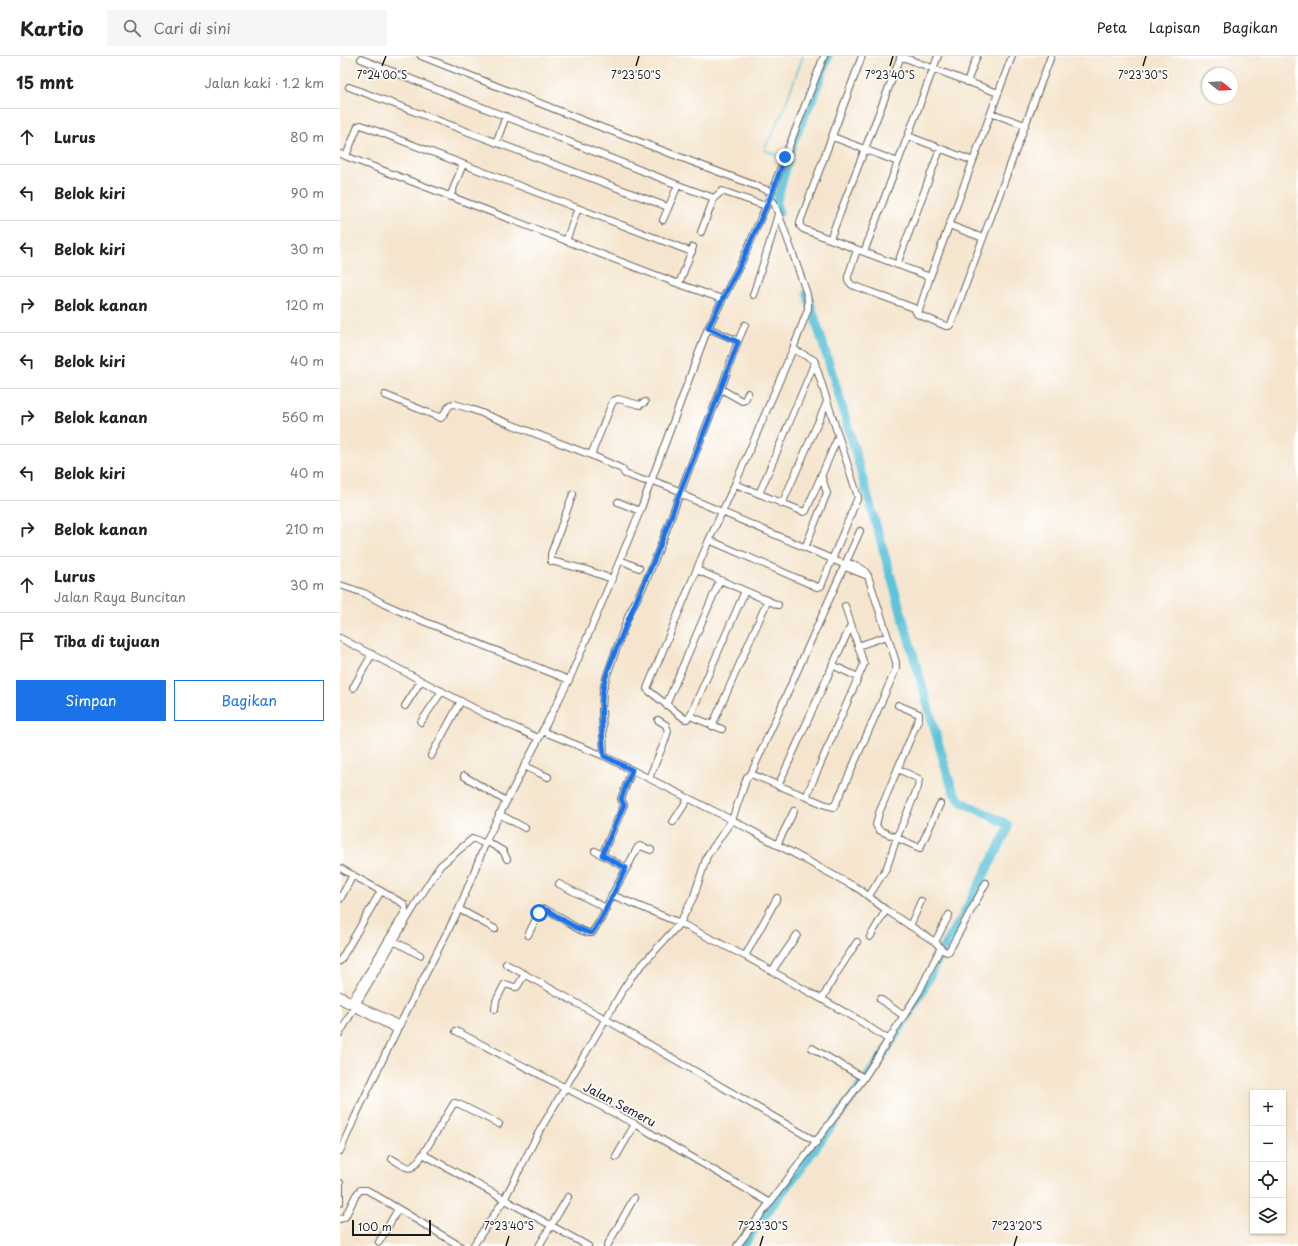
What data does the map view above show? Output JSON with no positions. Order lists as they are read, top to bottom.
{
  "streets": {
    "street": ["Jalan Semeru"]
  },
  "scale_bar": "100 m",
  "north": "right",
  "page": {
    "header": "Kartio",
    "search": "Cari di sini",
    "nav": ["Peta", "Lapisan", "Bagikan"],
    "heading": ["15 mnt", "Jalan kaki · 1.2 km"],
    "list": [
      ["Lurus", "80 m"],
      ["Belok kiri", "90 m"],
      ["Belok kiri", "30 m"],
      ["Belok kanan", "120 m"],
      ["Belok kiri", "40 m"],
      ["Belok kanan", "560 m"],
      ["Belok kiri", "40 m"],
      ["Belok kanan", "210 m"],
      ["Lurus", "Jalan Raya Buncitan", "30 m"],
      "Tiba di tujuan"
    ],
    "buttons": ["Simpan", "Bagikan"],
    "map_buttons": ["+", "−"],
    "scale": "100 m"
  },
  "coordinates": [
    "7°24'00\"S",
    "7°23'50\"S",
    "7°23'40\"S",
    "7°23'30\"S",
    "7°23'20\"S"
  ]
}
